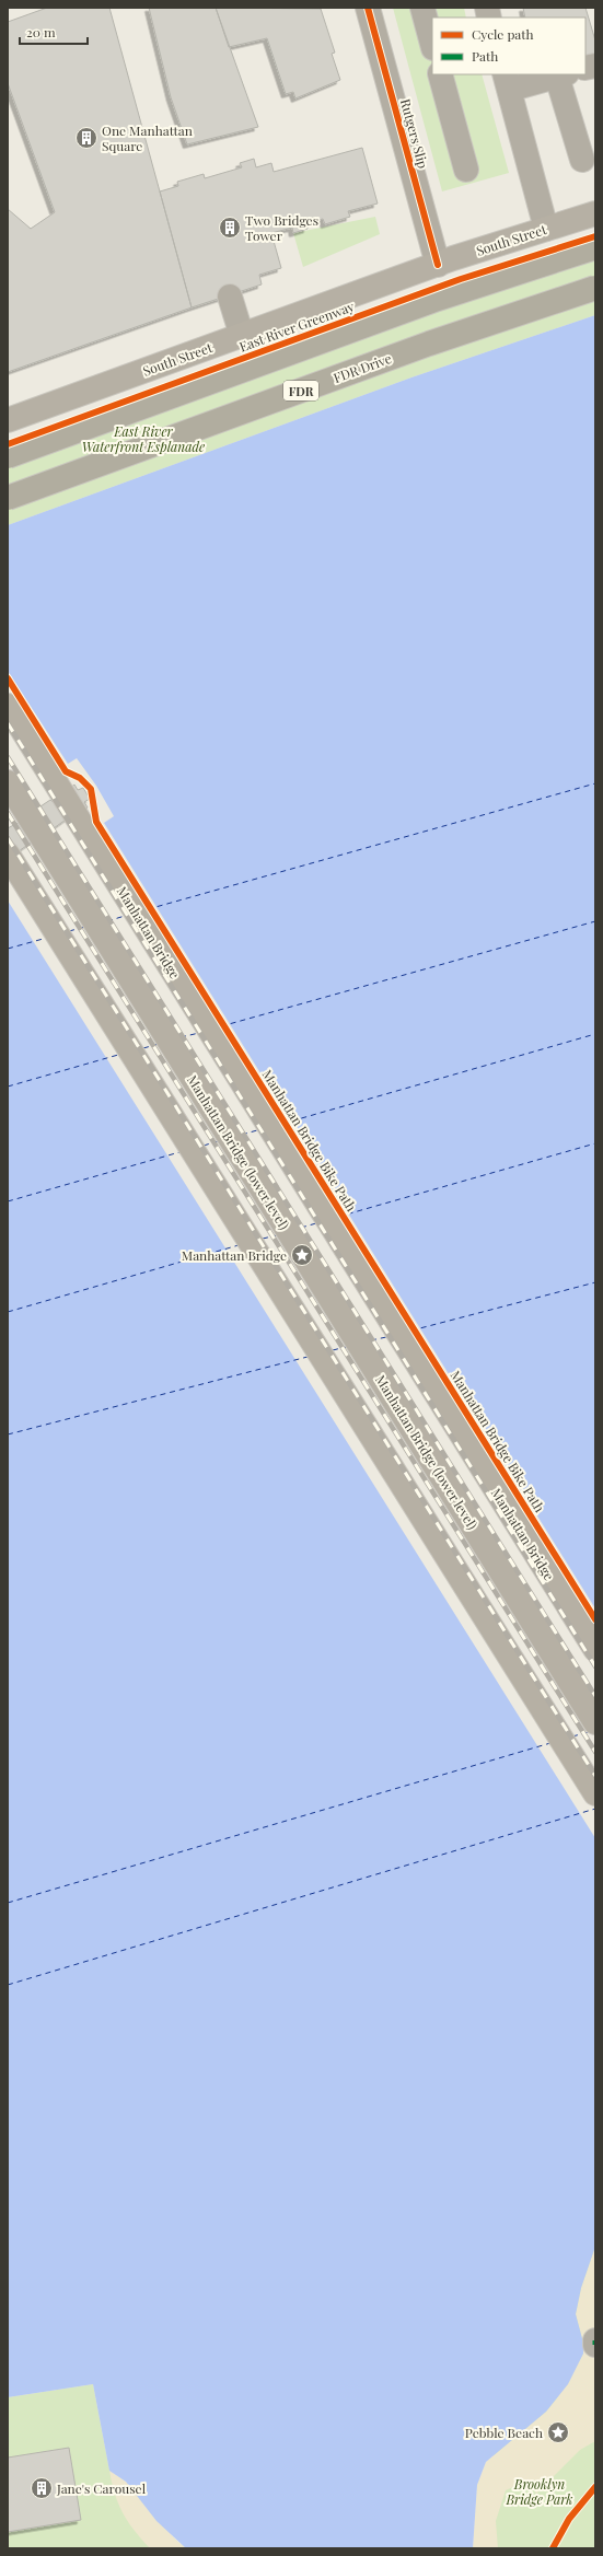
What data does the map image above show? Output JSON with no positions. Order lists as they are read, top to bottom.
{
  "streets": {
    "highway": ["FDR Drive", "FDR"],
    "main road": ["South Street", "Manhattan Bridge", "Manhattan Bridge (lower level)"],
    "street": ["Rutgers Slip"],
    "cycle path": ["East River Greenway", "Manhattan Bridge Bike Path"]
  },
  "crossings": [
    ["Rutgers Slip", "South Street"]
  ],
  "parks": ["East River Waterfront Esplanade", "Brooklyn Bridge Park"],
  "places": {
    "building": ["One Manhattan Square", "Two Bridges Tower", "Jane's Carousel"],
    "place": ["Manhattan Bridge", "Pebble Beach"]
  },
  "legend": ["Cycle path", "Path"],
  "scale_bar": "20 m"
}
